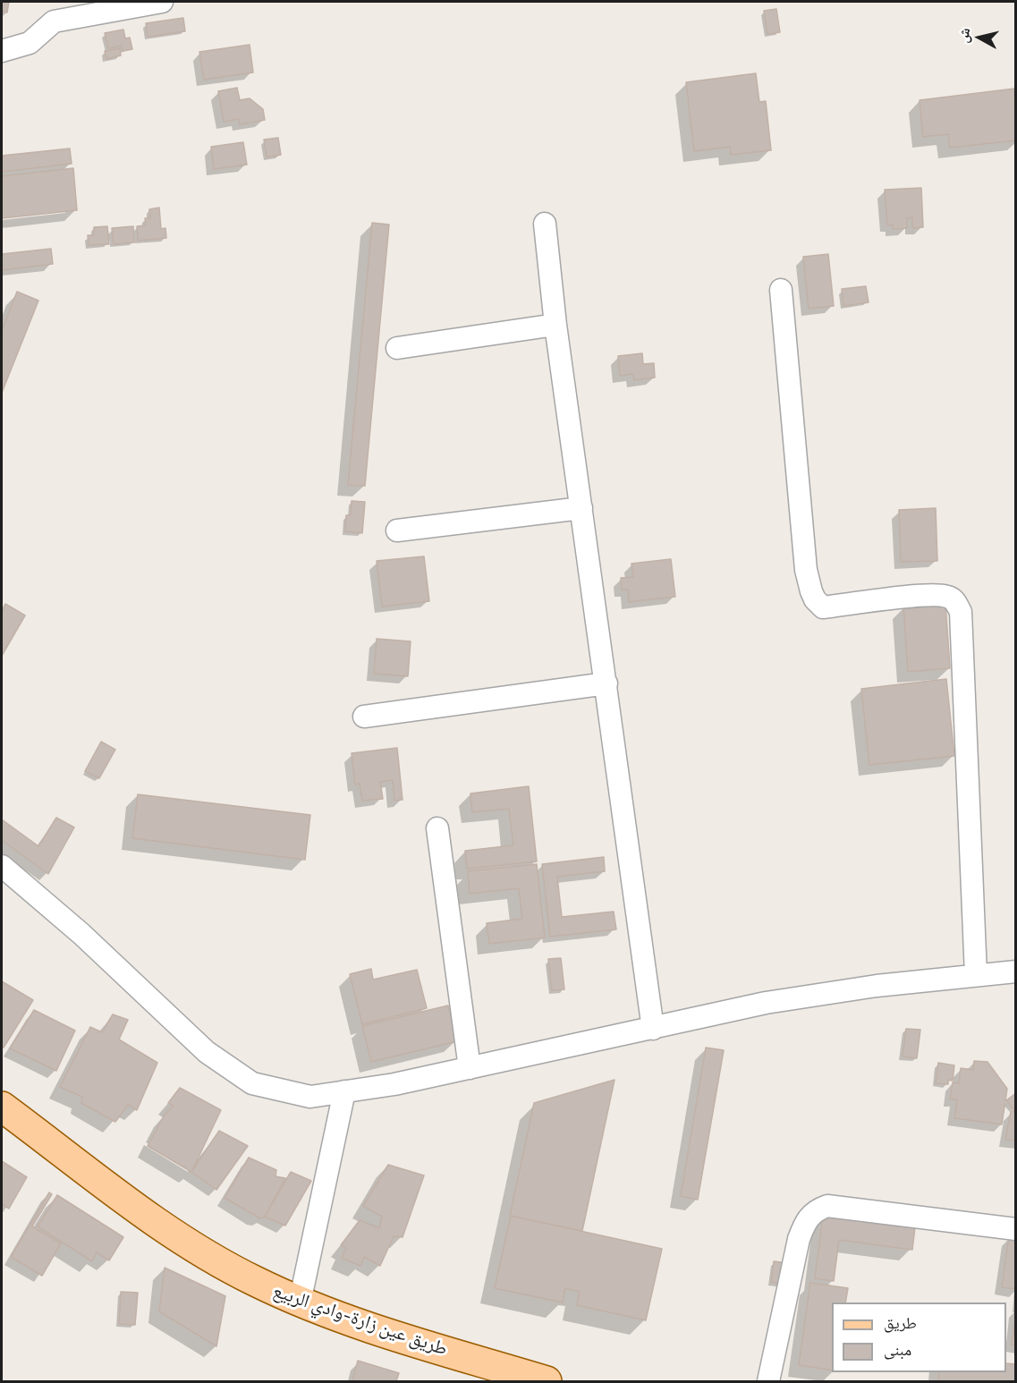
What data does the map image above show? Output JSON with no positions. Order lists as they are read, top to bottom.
{
  "streets": {
    "main road": ["طريق عين زارة-وادي الربيع"]
  },
  "legend": ["طريق", "مبنى"],
  "north": "left"
}
